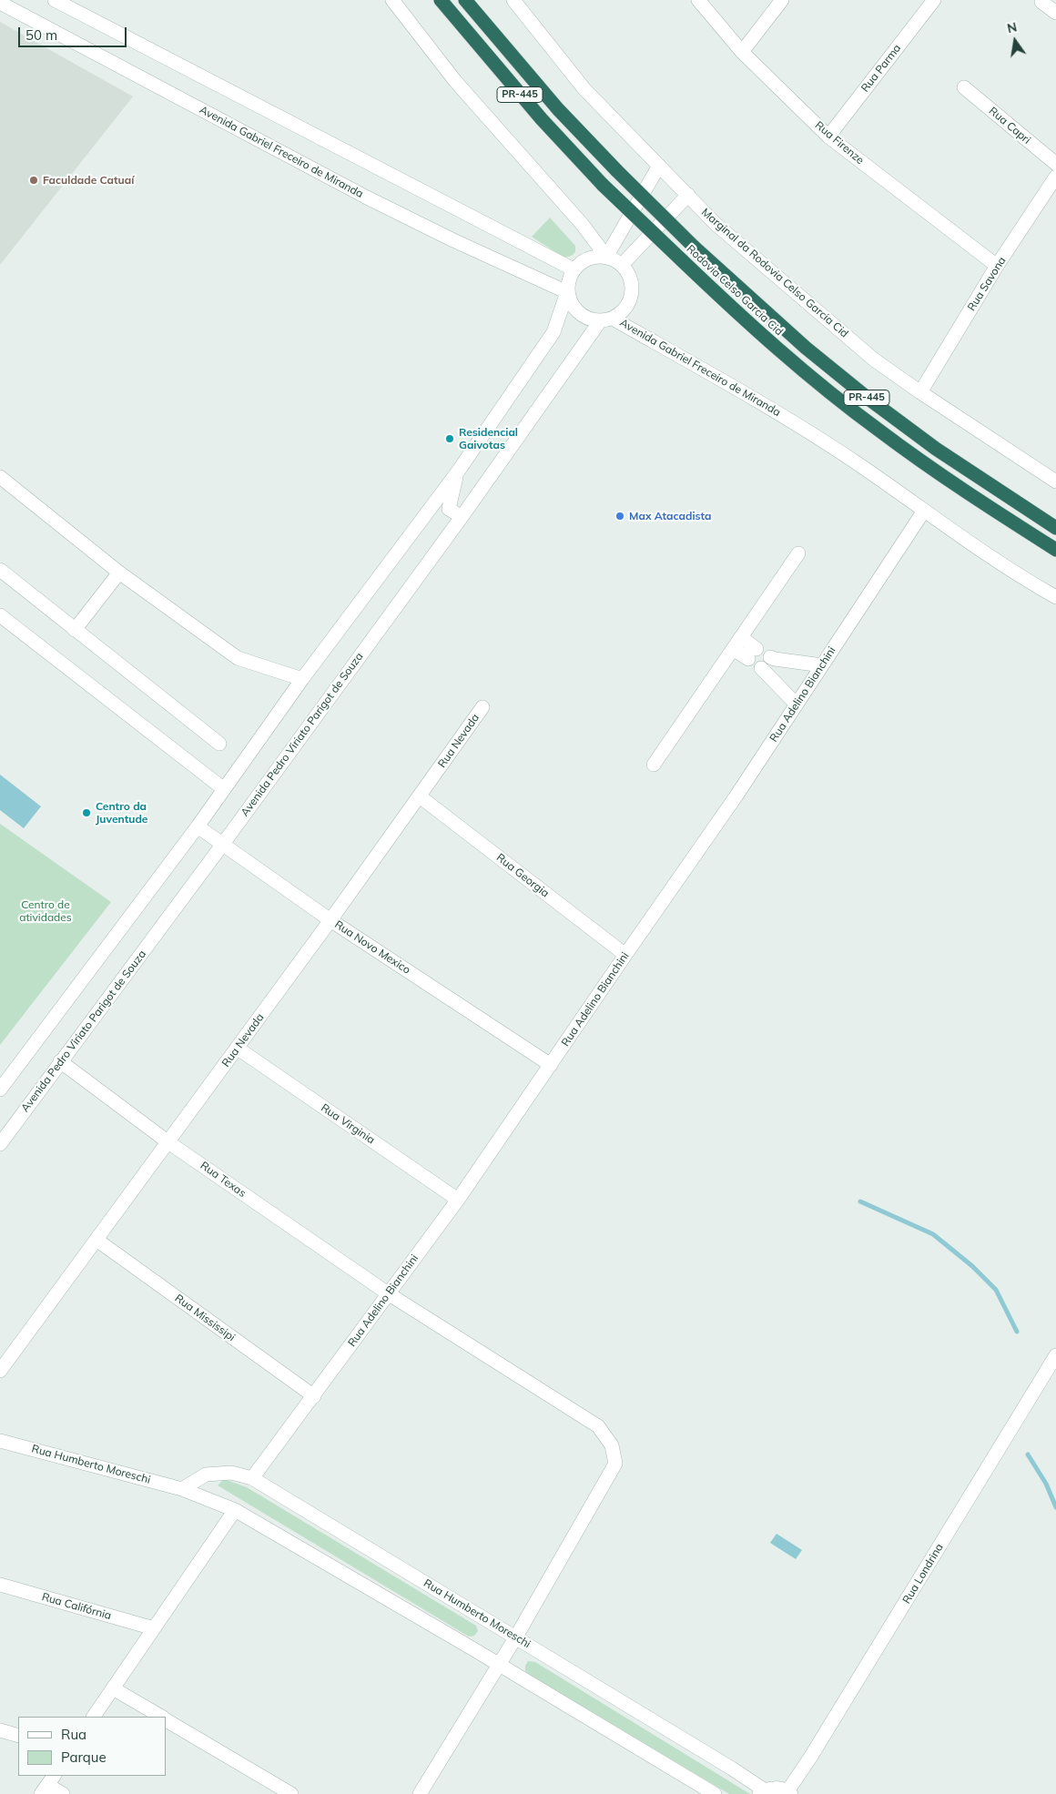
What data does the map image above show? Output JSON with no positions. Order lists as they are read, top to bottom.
{
  "streets": {
    "highway": ["PR-445", "Rodovia Celso Garcia Cid"],
    "street": [
      "Rua Parma",
      "Rua Capri",
      "Rua Firenze",
      "Avenida Gabriel Freceiro de Miranda",
      "Marginal da Rodovia Celso Garcia Cid",
      "Rua Savona",
      "Rua Adelino Bianchini",
      "Avenida Pedro Viriato Parigot de Souza",
      "Rua Nevada",
      "Rua Georgia",
      "Rua Novo Mexico",
      "Rua Virginia",
      "Rua Texas",
      "Rua Mississipi",
      "Rua Humberto Moreschi",
      "Rua Londrina",
      "Rua Califórnia"
    ]
  },
  "crossings": [
    ["Rua Parma", "Rua Firenze"],
    ["Rua Firenze", "Rua Savona"],
    ["Avenida Gabriel Freceiro de Miranda", "Rua Adelino Bianchini"],
    ["Avenida Gabriel Freceiro de Miranda", "Avenida Pedro Viriato Parigot de Souza"],
    ["Marginal da Rodovia Celso Garcia Cid", "Rua Savona"],
    ["Rua Adelino Bianchini", "Rua Georgia"],
    ["Rua Adelino Bianchini", "Rua Novo Mexico"],
    ["Rua Adelino Bianchini", "Rua Virginia"],
    ["Rua Adelino Bianchini", "Rua Texas"],
    ["Rua Adelino Bianchini", "Rua Mississipi"],
    ["Rua Adelino Bianchini", "Rua Humberto Moreschi"],
    ["Avenida Pedro Viriato Parigot de Souza", "Rua Novo Mexico"],
    ["Avenida Pedro Viriato Parigot de Souza", "Rua Texas"],
    ["Rua Nevada", "Rua Georgia"],
    ["Rua Nevada", "Rua Novo Mexico"],
    ["Rua Nevada", "Rua Virginia"],
    ["Rua Nevada", "Rua Texas"],
    ["Rua Nevada", "Rua Mississipi"],
    ["Rua Texas", "Rua Humberto Moreschi"]
  ],
  "parks": ["Centro de atividades"],
  "places": [
    "Faculdade Catuaí",
    "Residencial Gaivotas",
    "Max Atacadista",
    "Centro da Juventude"
  ],
  "legend": ["Rua", "Parque"],
  "scale_bar": "50 m",
  "north": "top"
}
